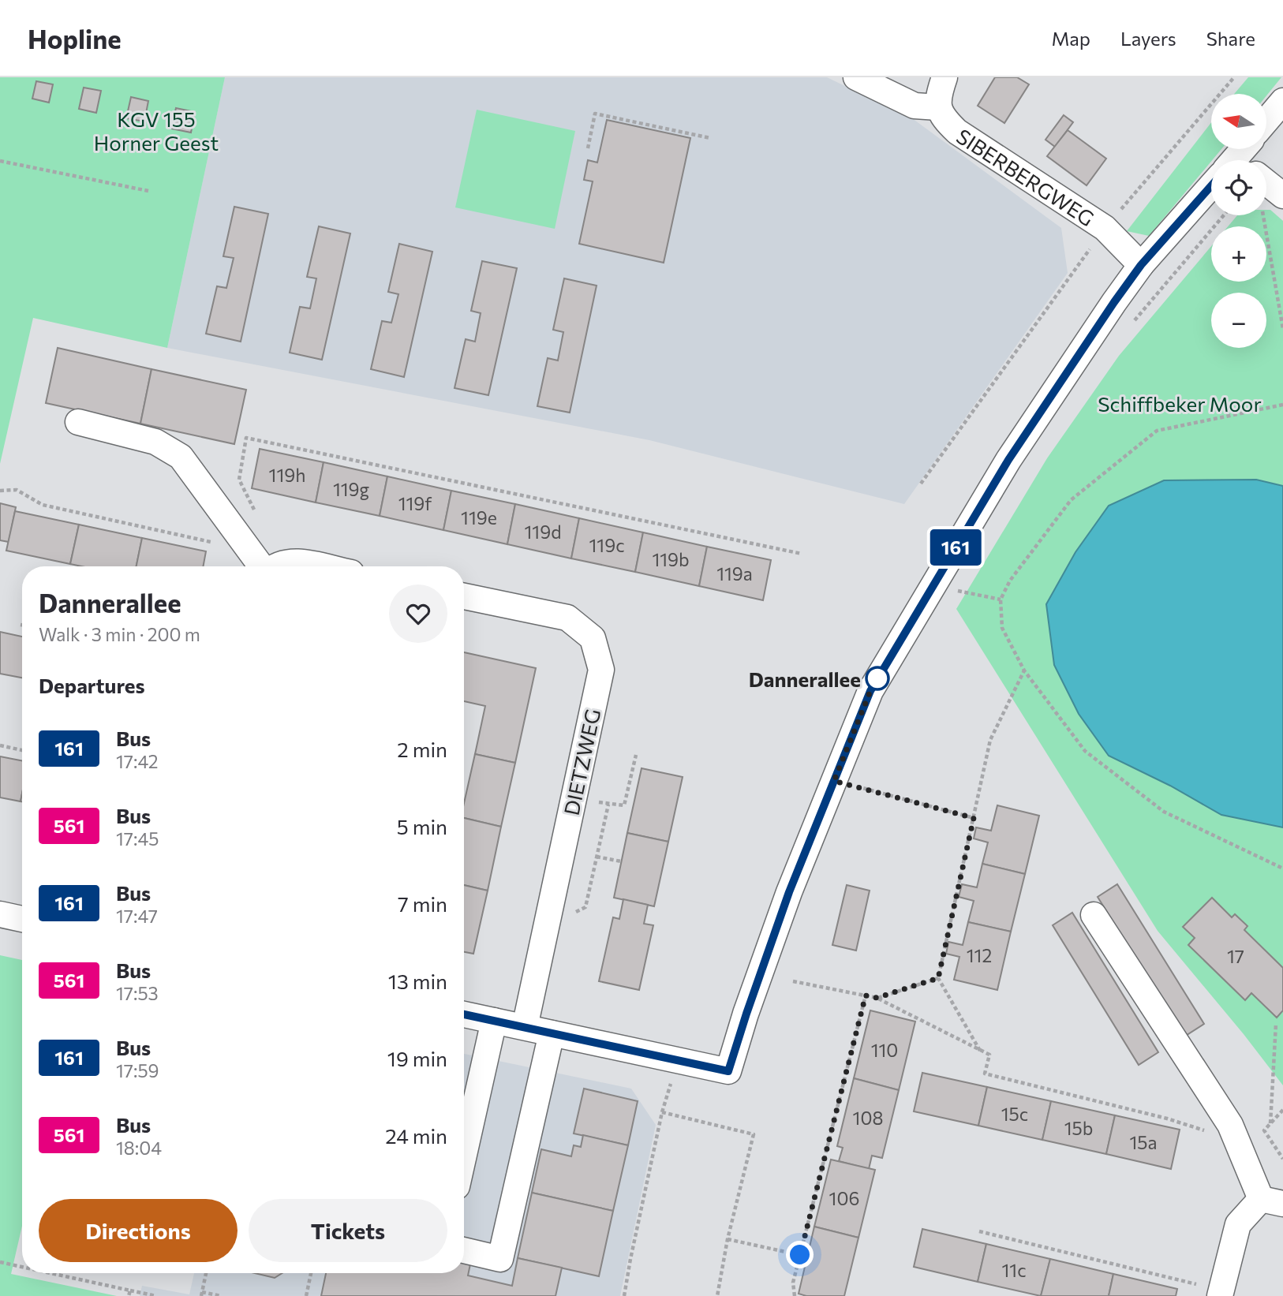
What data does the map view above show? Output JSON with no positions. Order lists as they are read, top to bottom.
{
  "streets": {
    "street": ["SIBERBERGWEG", "DIETZWEG"]
  },
  "parks": ["KGV 155 Horner Geest", "Schiffbeker Moor"],
  "places": ["Dannerallee"],
  "lines": ["bus line 161"],
  "house_numbers": [
    "119h",
    "119g",
    "119f",
    "119e",
    "119d",
    "119c",
    "119b",
    "119a",
    "112",
    "17",
    "110",
    "15c",
    "108",
    "15b",
    "15a",
    "106",
    "11c"
  ],
  "north": "left",
  "page": {
    "header": "Hopline",
    "nav": ["Map", "Layers", "Share"],
    "on_map": "161",
    "map_buttons": ["+", "−"],
    "heading": [
      ["Dannerallee", "Walk · 3 min · 200 m"],
      "Departures"
    ],
    "list": [
      {
        "mark": "161",
        "name": "Bus",
        "note": "17:42",
        "value": "2 min"
      },
      {
        "mark": "561",
        "name": "Bus",
        "note": "17:45",
        "value": "5 min"
      },
      {
        "mark": "161",
        "name": "Bus",
        "note": "17:47",
        "value": "7 min"
      },
      {
        "mark": "561",
        "name": "Bus",
        "note": "17:53",
        "value": "13 min"
      },
      {
        "mark": "161",
        "name": "Bus",
        "note": "17:59",
        "value": "19 min"
      },
      {
        "mark": "561",
        "name": "Bus",
        "note": "18:04",
        "value": "24 min"
      }
    ],
    "buttons": ["Directions", "Tickets"]
  }
}
